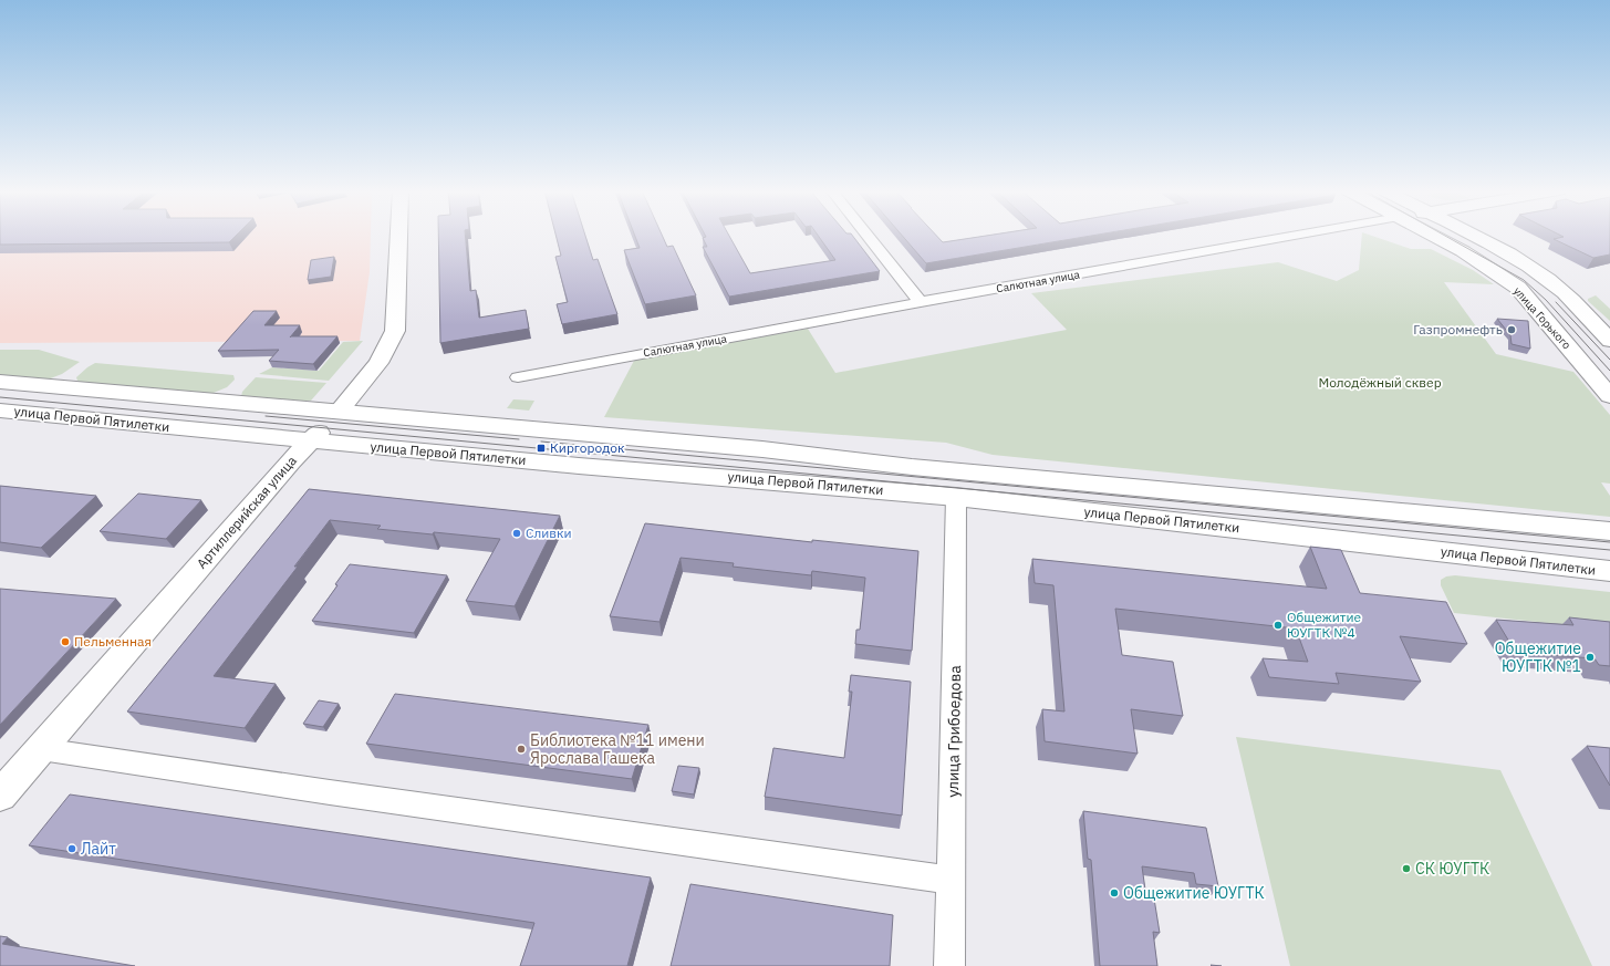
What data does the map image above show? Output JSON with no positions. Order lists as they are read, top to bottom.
{
  "streets": {
    "main road": ["улица Горького", "улица Первой Пятилетки", "Артиллерийская улица"],
    "street": ["Салютная улица", "улица Грибоедова"]
  },
  "crossings": [
    ["улица Первой Пятилетки", "Артиллерийская улица"],
    ["улица Первой Пятилетки", "улица Грибоедова"]
  ],
  "parks": ["Молодёжный сквер"],
  "places": {
    "other": [
      "Газпромнефть",
      "Сливки",
      "Общежитие ЮУГТК №4",
      "Пельменная",
      "Общежитие ЮУГТК №1",
      "Библиотека №11 имени Ярослава Гашека",
      "Лайт",
      "СК ЮУГТК",
      "Общежитие ЮУГТК"
    ],
    "transit": ["Киргородок"]
  }
}
